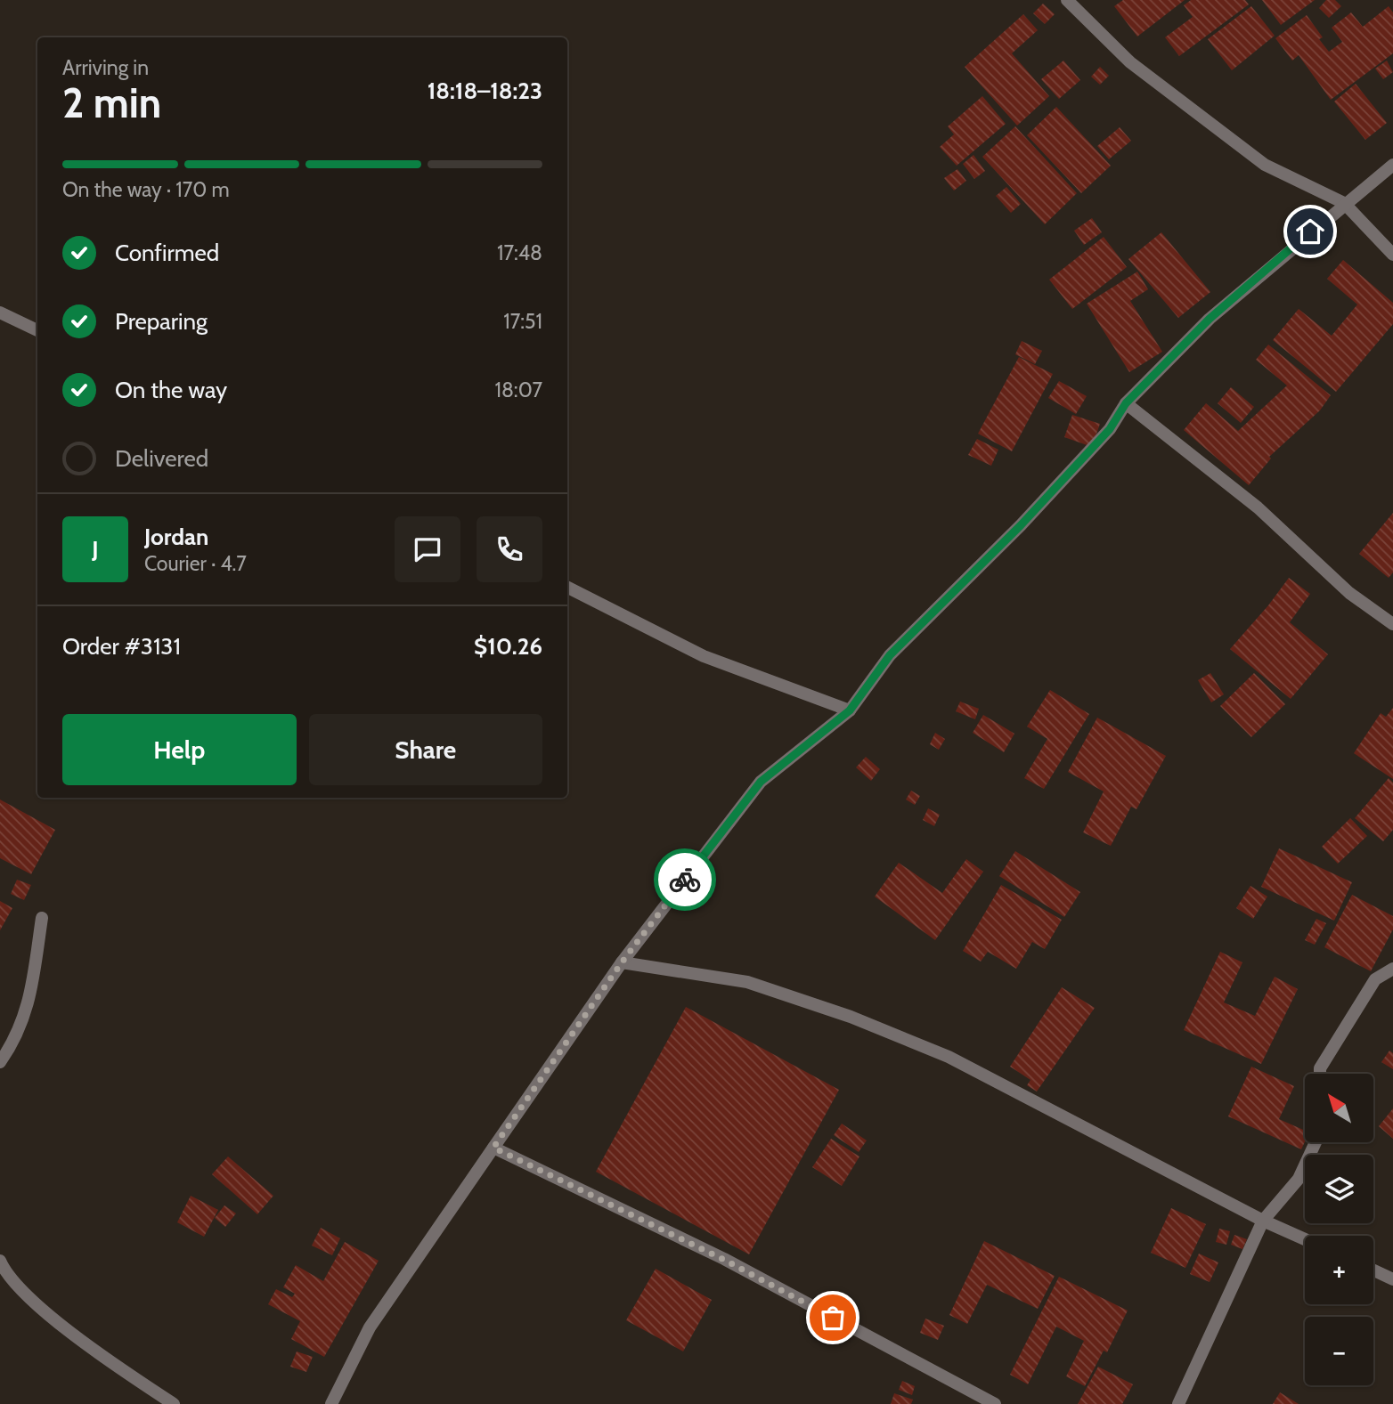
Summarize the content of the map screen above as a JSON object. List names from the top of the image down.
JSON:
{
  "north": "top left",
  "page": {
    "heading": ["2 min", "Arriving in", "18:18–18:23"],
    "panel": [
      "Jordan",
      "Courier · 4.7",
      "Order #3131",
      "$10.26"
    ],
    "bar": "On the way · 170 m",
    "list": [
      ["Confirmed", "17:48"],
      ["Preparing", "17:51"],
      ["On the way", "18:07"],
      "Delivered"
    ],
    "round": "J",
    "buttons": ["Help", "Share"],
    "map_buttons": ["+", "−"]
  }
}
